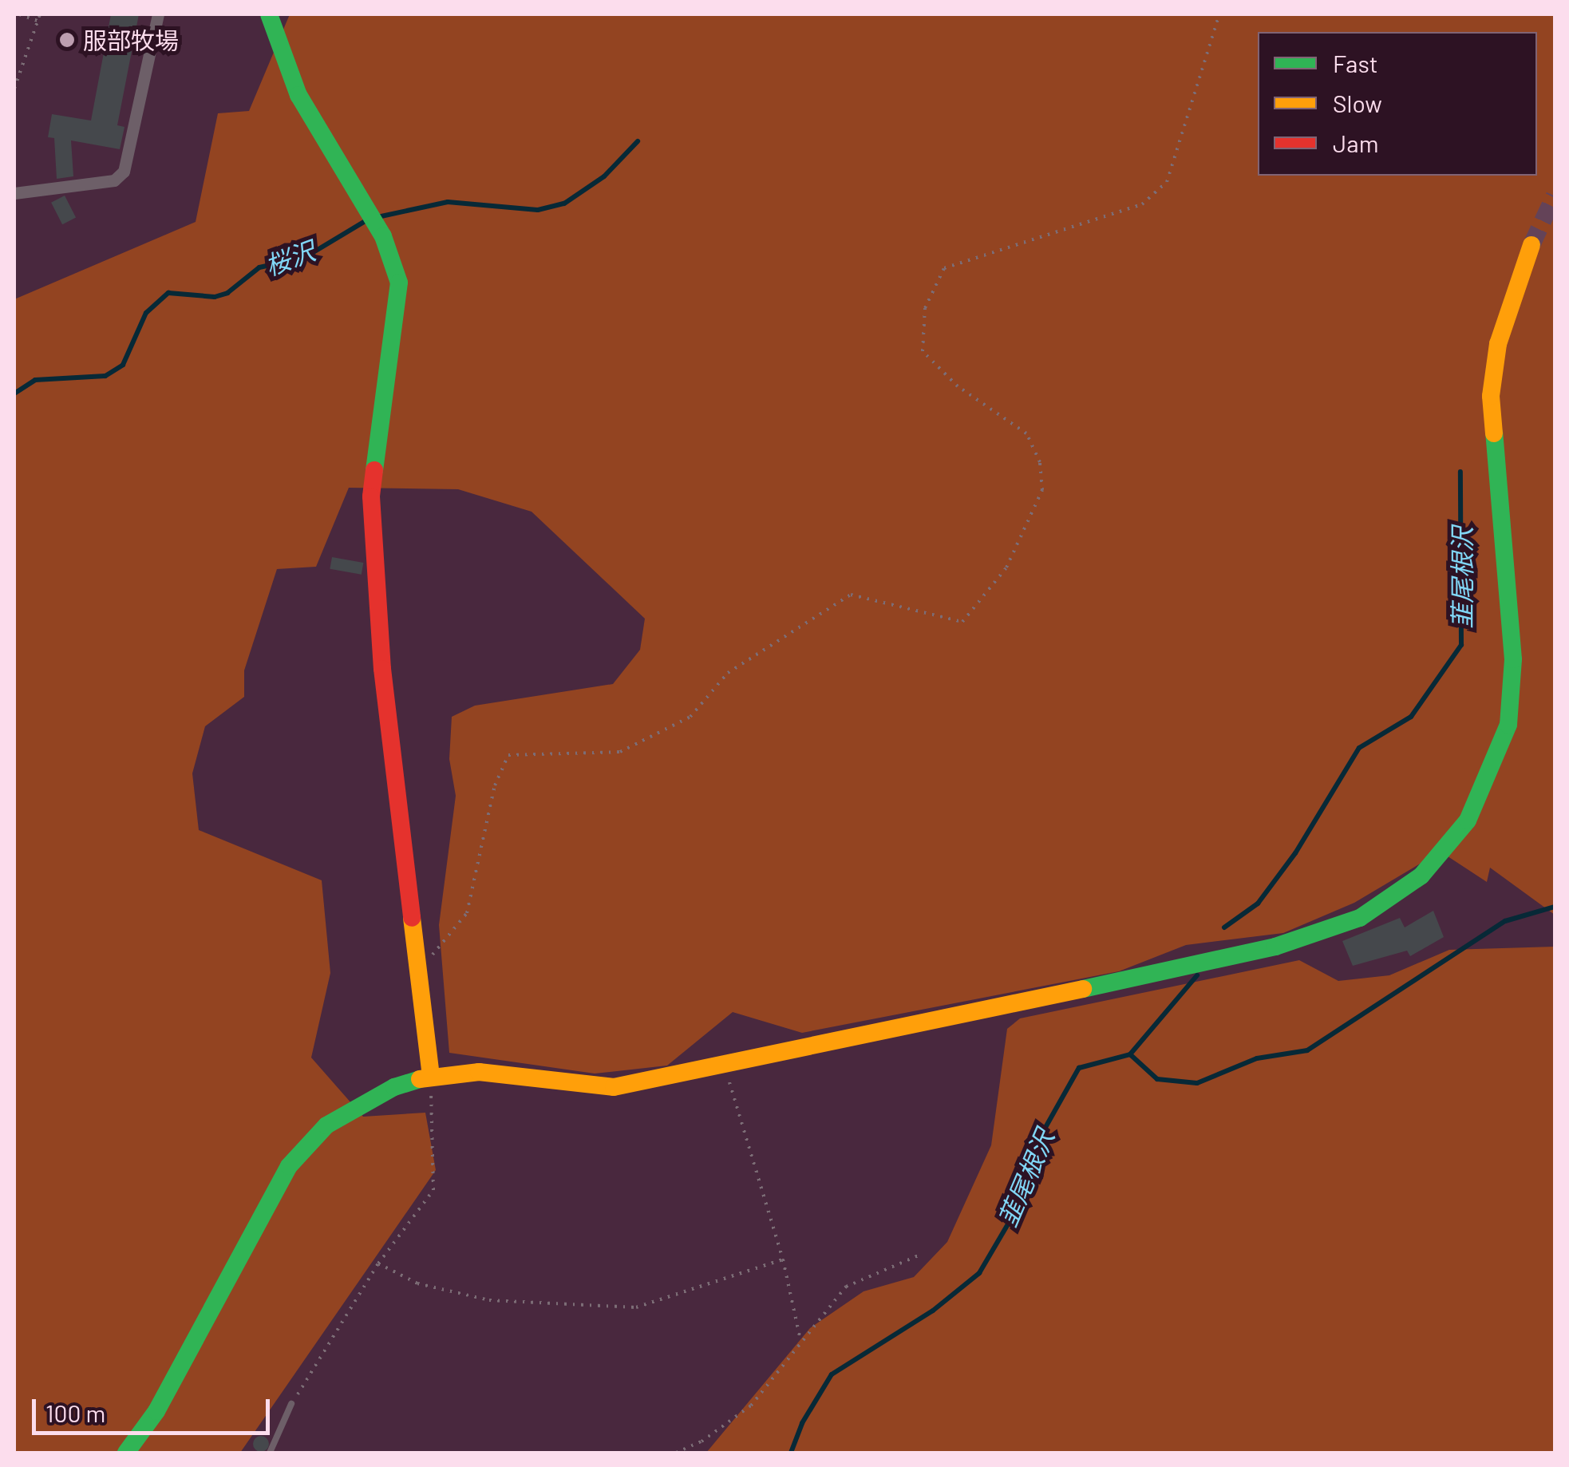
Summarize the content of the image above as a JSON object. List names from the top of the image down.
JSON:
{
  "water": ["桜沢", "韮尾根沢"],
  "places": ["服部牧場"],
  "legend": ["Fast", "Slow", "Jam"],
  "scale_bar": "100 m"
}
